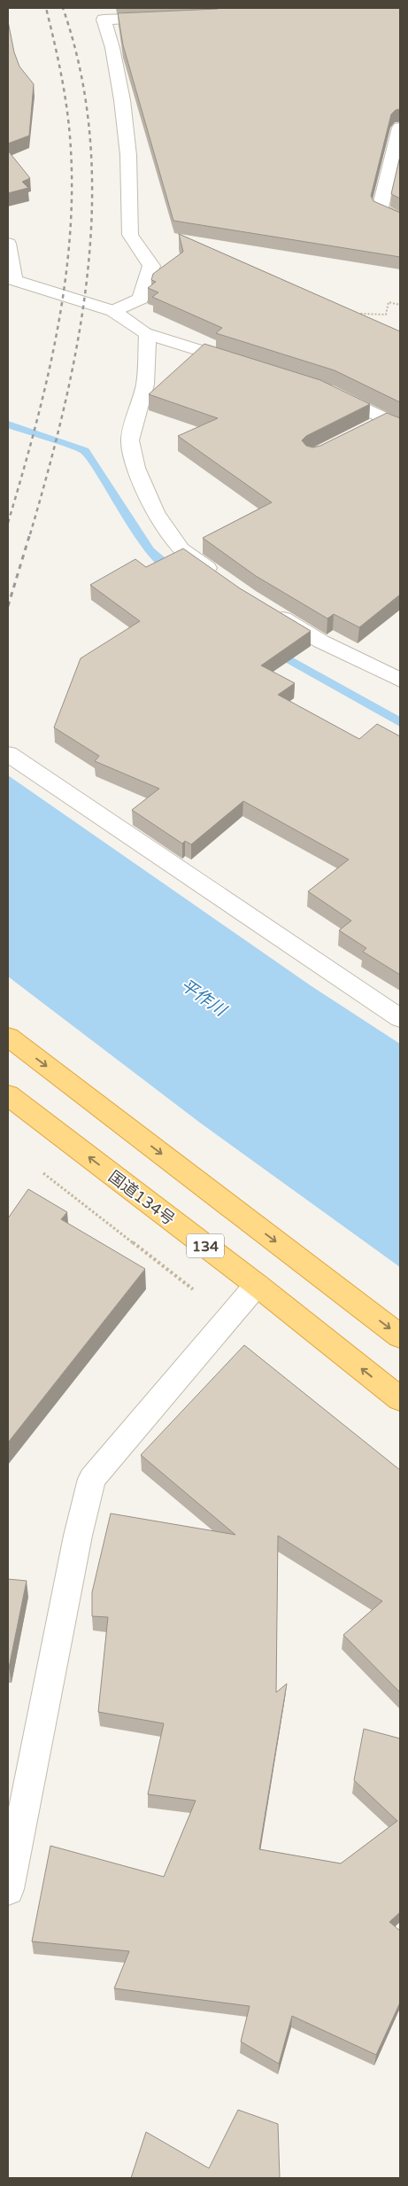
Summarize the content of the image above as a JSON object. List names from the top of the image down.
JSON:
{
  "streets": {
    "highway": ["国道134号", "134"]
  },
  "water": ["平作川"]
}
